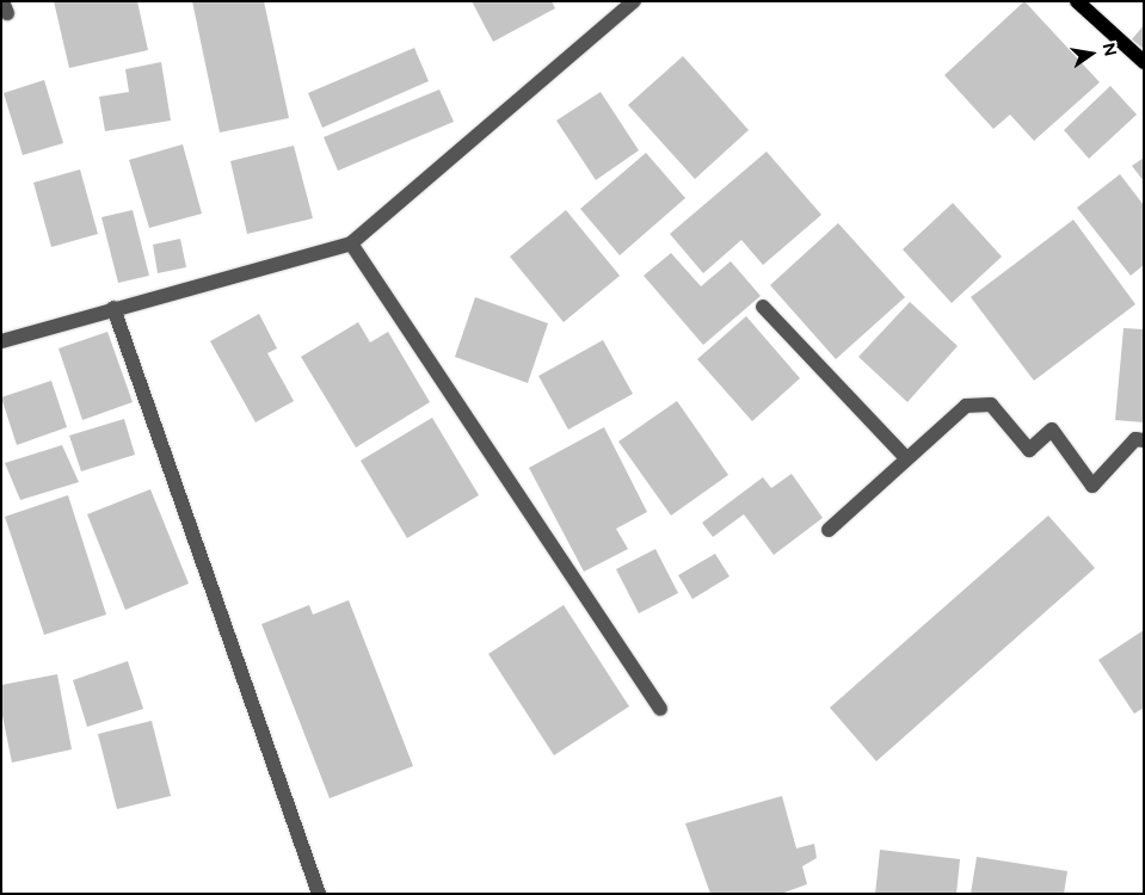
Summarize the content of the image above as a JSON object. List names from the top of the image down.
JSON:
{
  "north": "right"
}
